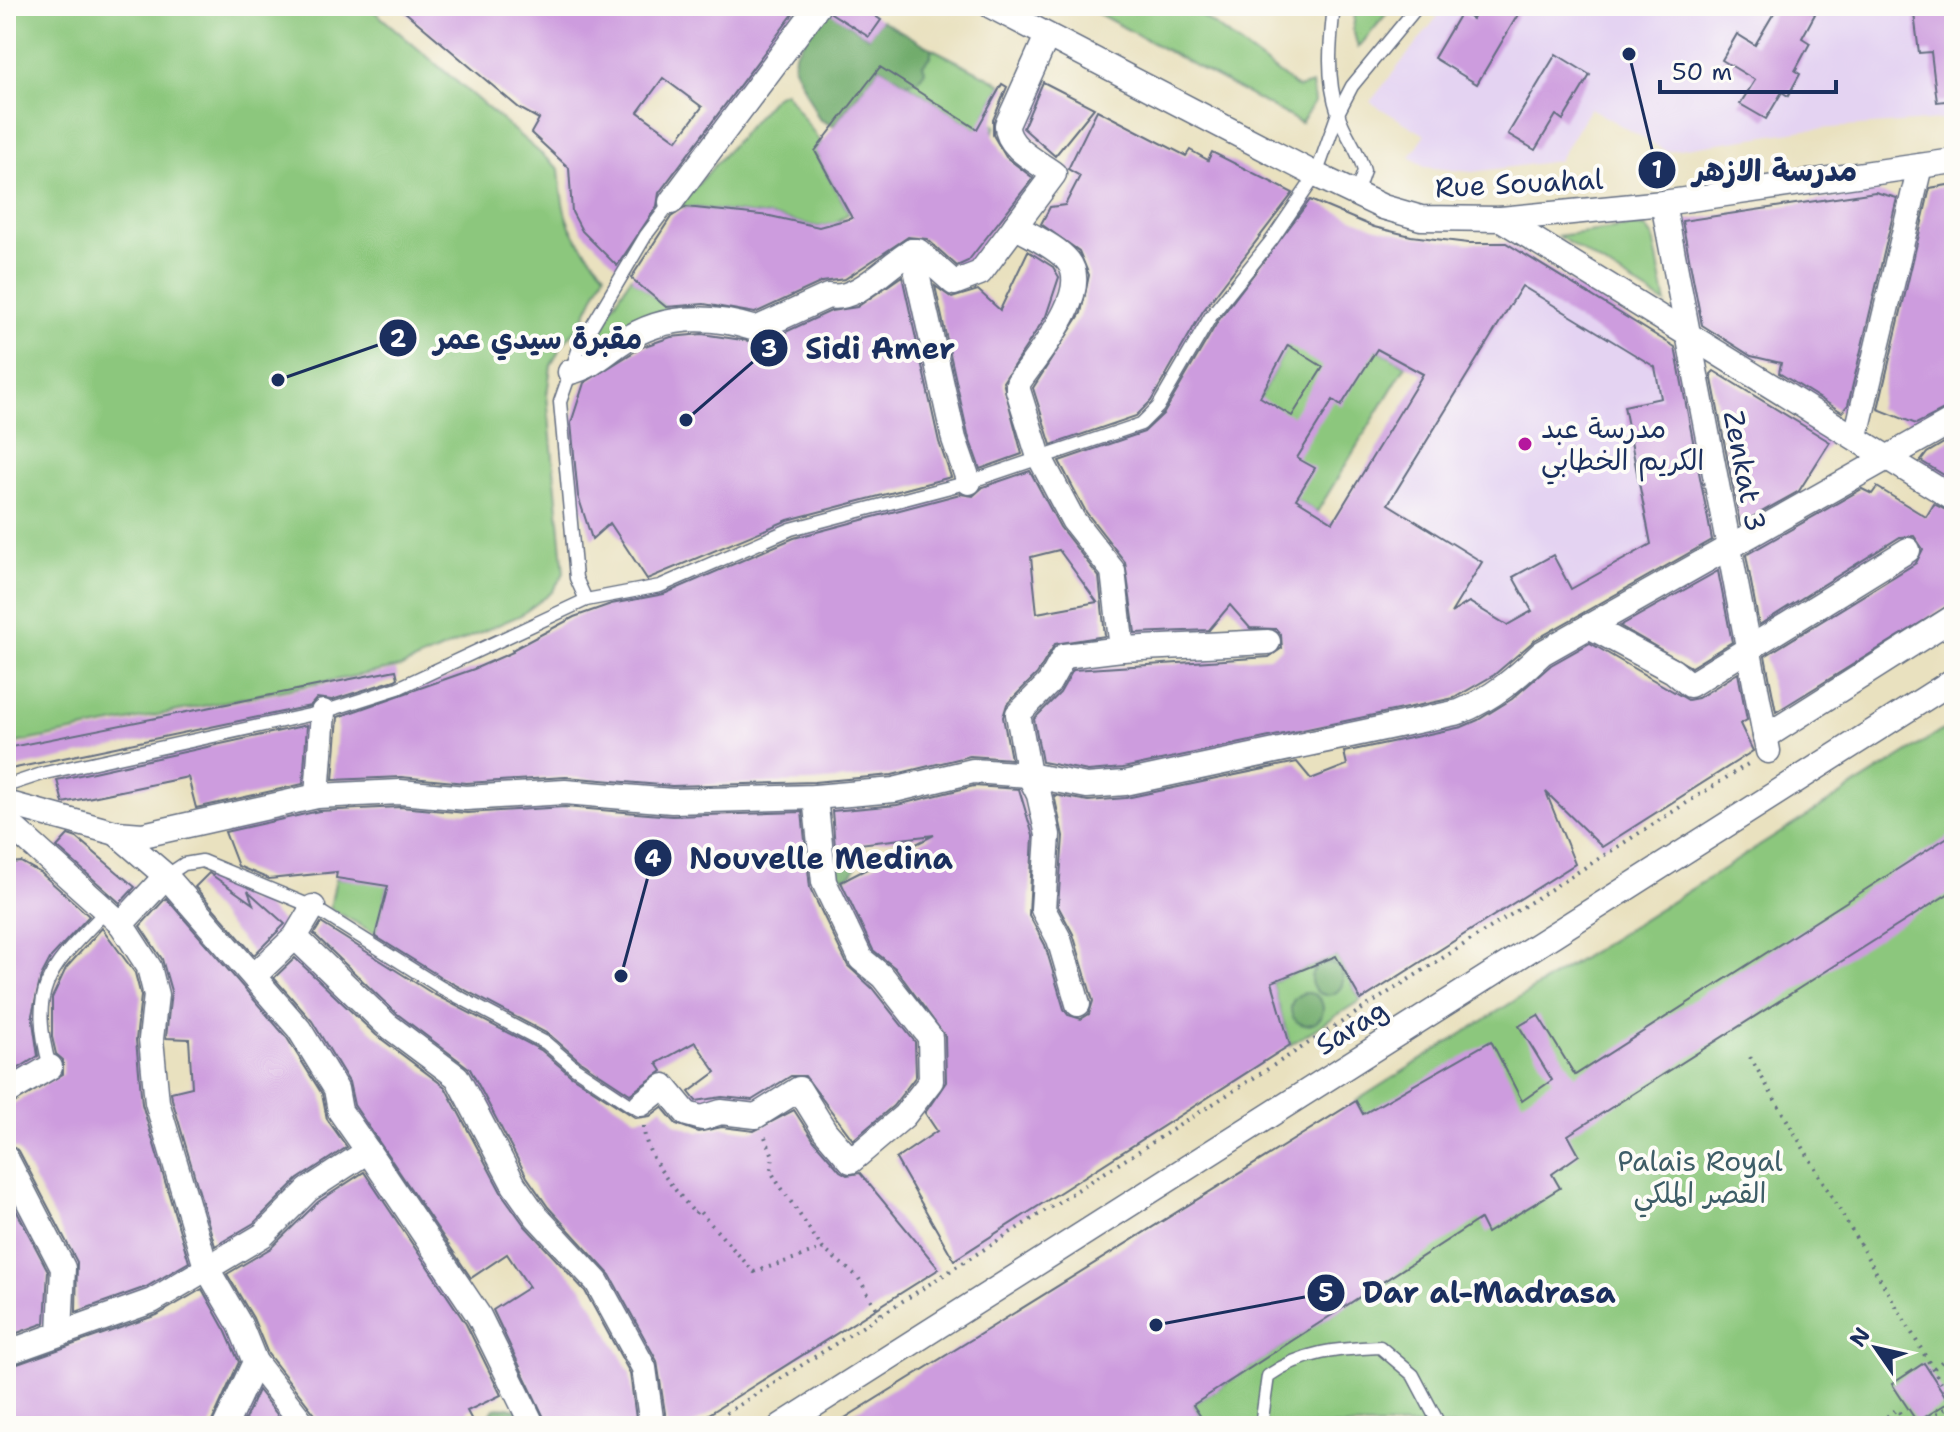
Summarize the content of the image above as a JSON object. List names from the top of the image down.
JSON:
{
  "streets": {
    "street": ["Rue Souahal", "Zenkat 3", "Sarag"]
  },
  "crossings": [
    ["Rue Souahal", "Zenkat 3"]
  ],
  "parks": ["Palais Royal القصر الملكي"],
  "places": [
    "مدرسة الازهر",
    "مقبرة سيدي عمر",
    "Sidi Amer",
    "مدرسة عبد الكريم الخطابي",
    "Nouvelle Medina",
    "Dar al-Madrasa"
  ],
  "scale_bar": "50 m",
  "north": "top left"
}
